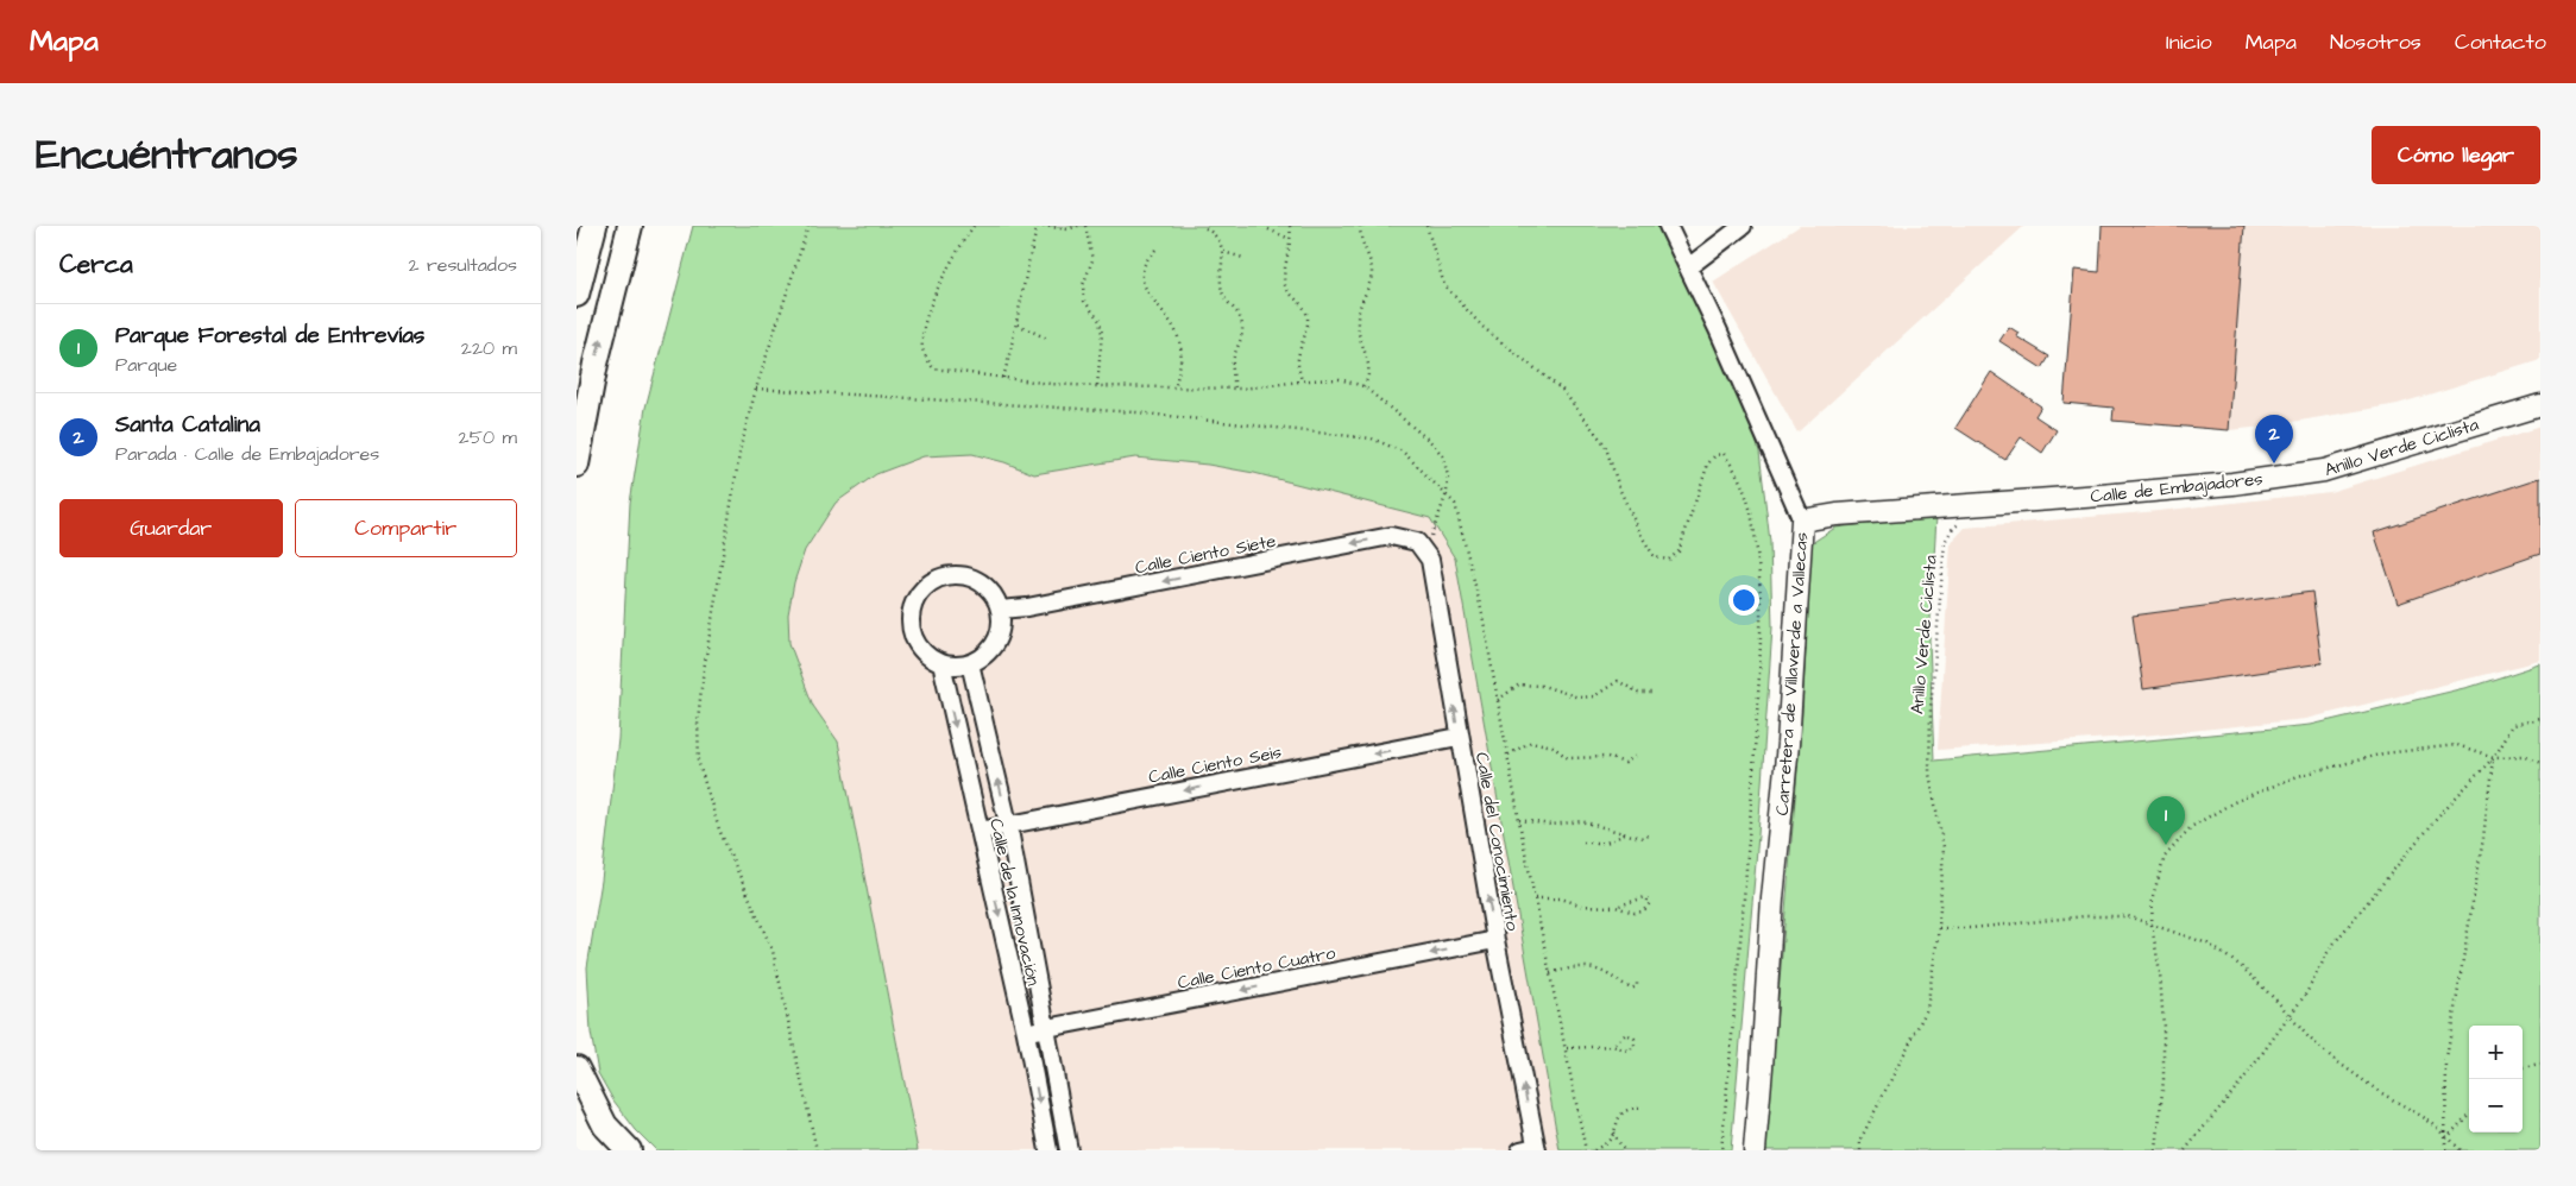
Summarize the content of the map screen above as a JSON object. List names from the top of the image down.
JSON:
{
  "streets": {
    "main road": ["Calle de Embajadores", "Carretera de Villaverde a Vallecas"],
    "street": [
      "Calle Ciento Siete",
      "Calle Ciento Seis",
      "Calle del Conocimiento",
      "Calle de la Innovación",
      "Calle Ciento Cuatro"
    ],
    "path": ["Anillo Verde Ciclista"]
  },
  "crossings": [
    ["Calle de Embajadores", "Carretera de Villaverde a Vallecas"],
    ["Calle Ciento Siete", "Calle del Conocimiento"],
    ["Calle Ciento Siete", "Calle de la Innovación"],
    ["Calle Ciento Seis", "Calle del Conocimiento"],
    ["Calle Ciento Seis", "Calle de la Innovación"],
    ["Calle del Conocimiento", "Calle Ciento Cuatro"],
    ["Calle de la Innovación", "Calle Ciento Cuatro"]
  ],
  "one_way": [
    "Calle Ciento Siete",
    "Calle Ciento Seis",
    "Calle del Conocimiento",
    "Calle Ciento Cuatro"
  ],
  "page": {
    "header": "Mapa",
    "nav": [
      "Inicio",
      "Mapa",
      "Nosotros",
      "Contacto"
    ],
    "title": "Encuéntranos",
    "buttons": [
      "Cómo llegar",
      ["Guardar", "Compartir"]
    ],
    "heading": ["Cerca", "2 resultados"],
    "list": [
      {
        "mark": "1",
        "name": "Parque Forestal de Entrevías",
        "note": "Parque",
        "value": "220 m"
      },
      {
        "mark": "2",
        "name": "Santa Catalina",
        "note": "Parada · Calle de Embajadores",
        "value": "250 m"
      }
    ],
    "pins": ["2", "1"],
    "map_buttons": ["+", "−"]
  }
}
